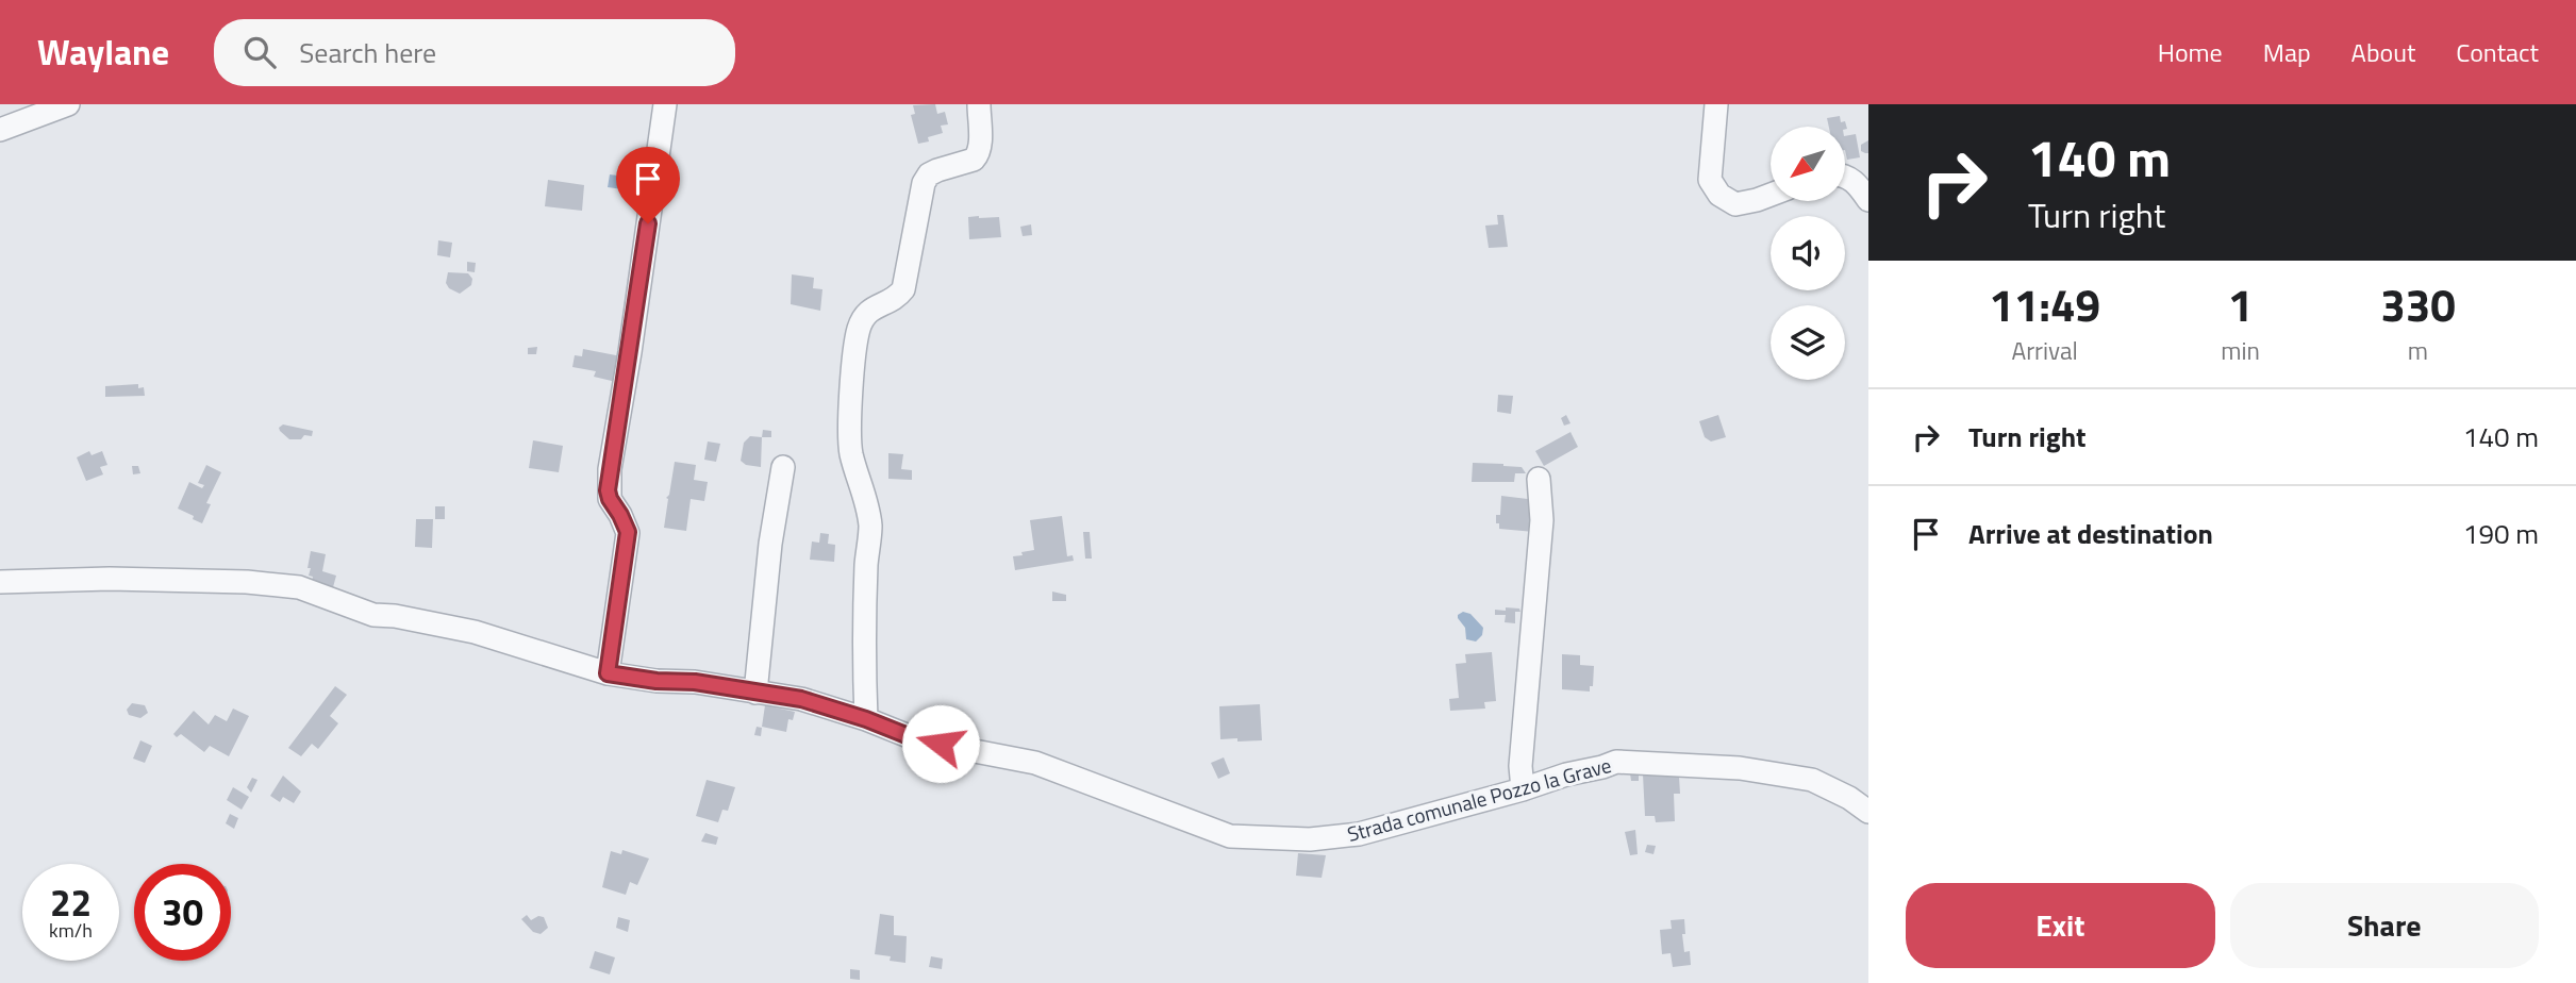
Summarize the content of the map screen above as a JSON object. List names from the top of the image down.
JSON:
{
  "streets": {
    "street": ["Strada comunale Pozzo la Grave"]
  },
  "north": "bottom left",
  "page": {
    "header": "Waylane",
    "search": "Search here",
    "nav": [
      "Home",
      "Map",
      "About",
      "Contact"
    ],
    "turn": ["140 m", "Turn right"],
    "eta": [
      "11:49",
      "Arrival",
      "1",
      "min",
      "330",
      "m"
    ],
    "list": [
      {
        "name": "Turn right",
        "value": "140 m"
      },
      {
        "name": "Arrive at destination",
        "value": "190 m"
      }
    ],
    "speed": "22 km/h",
    "limit": "30",
    "buttons": ["Exit", "Share"]
  }
}
